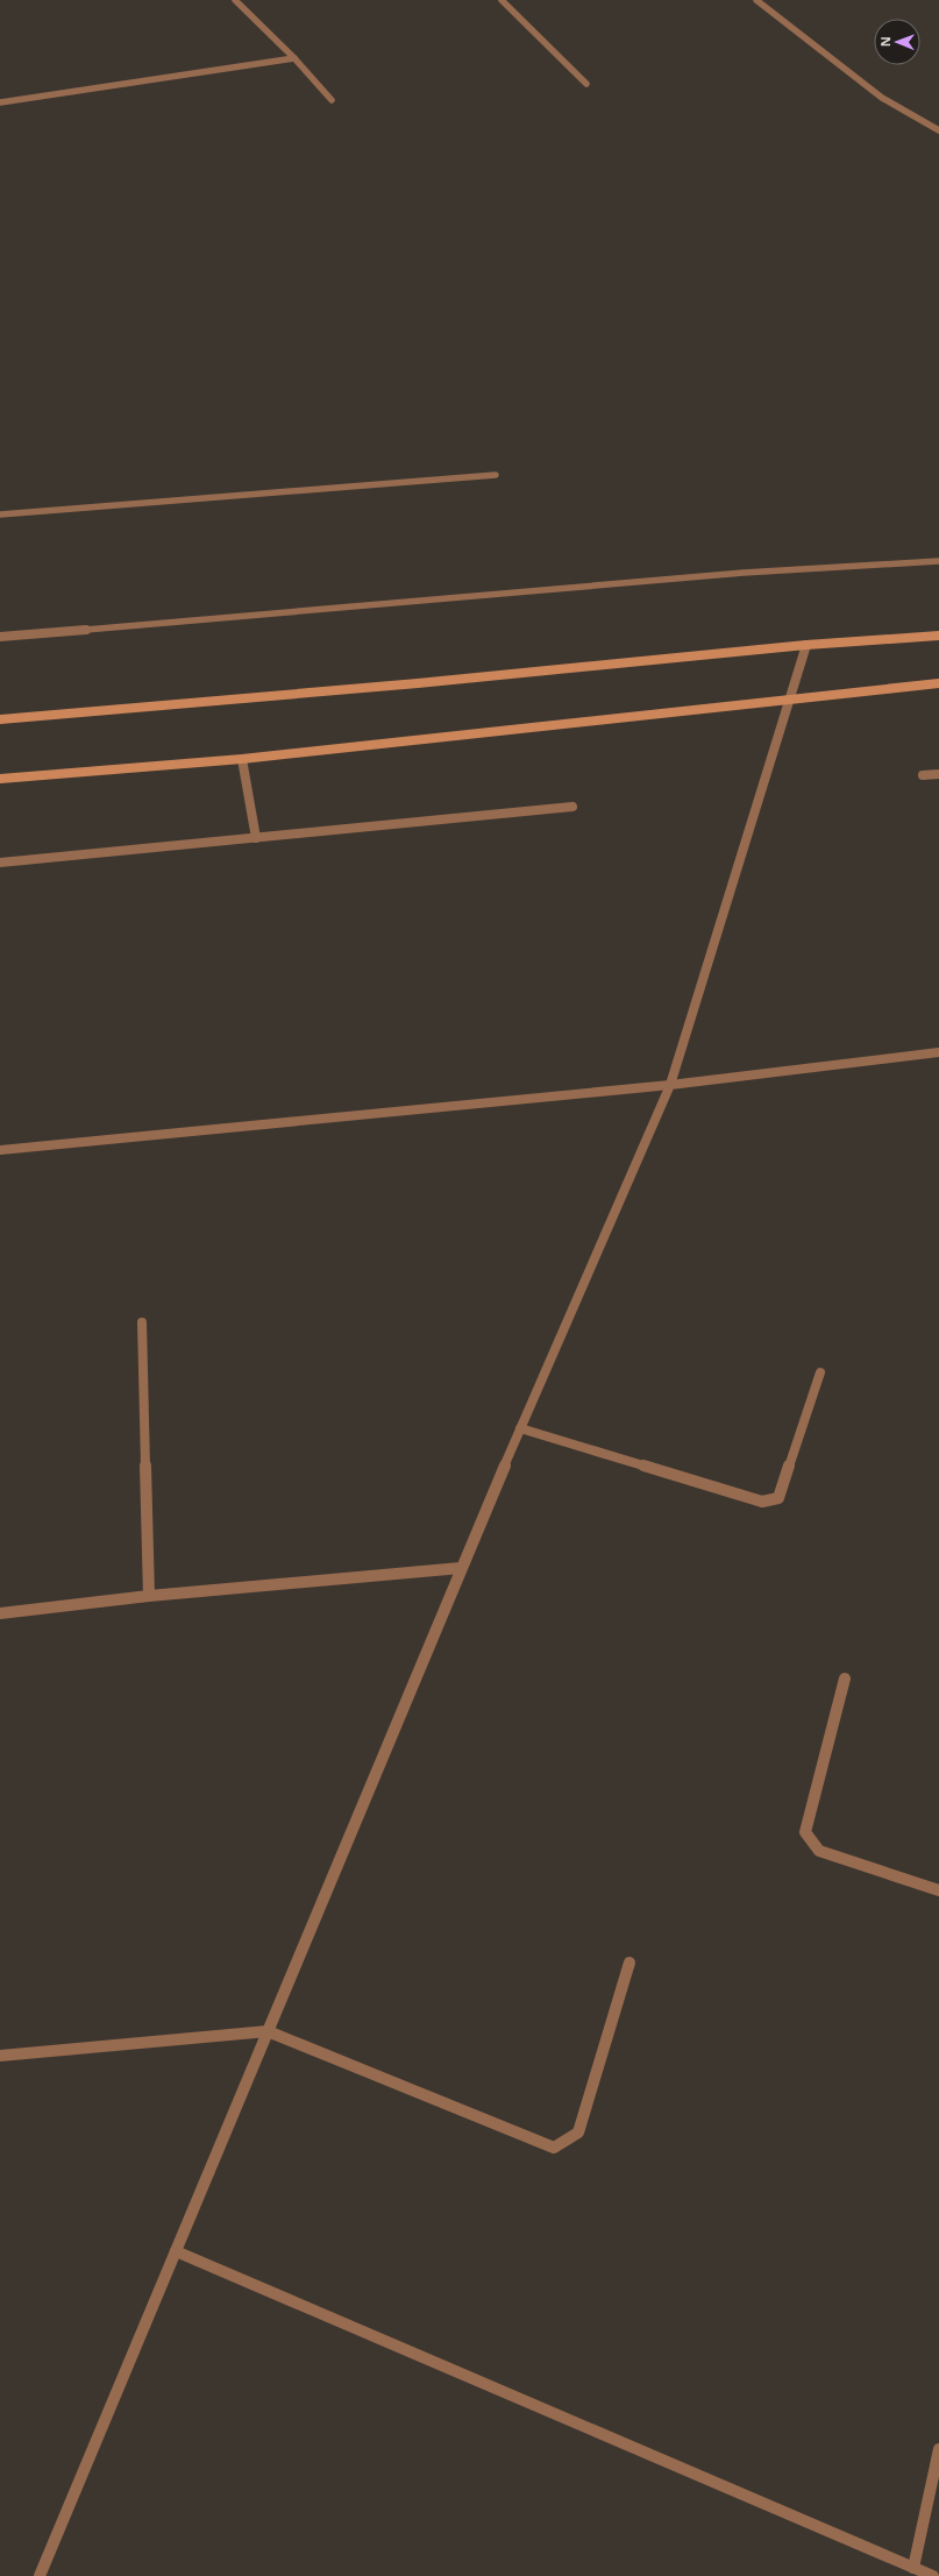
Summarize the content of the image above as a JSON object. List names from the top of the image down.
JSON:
{
  "north": "left"
}
